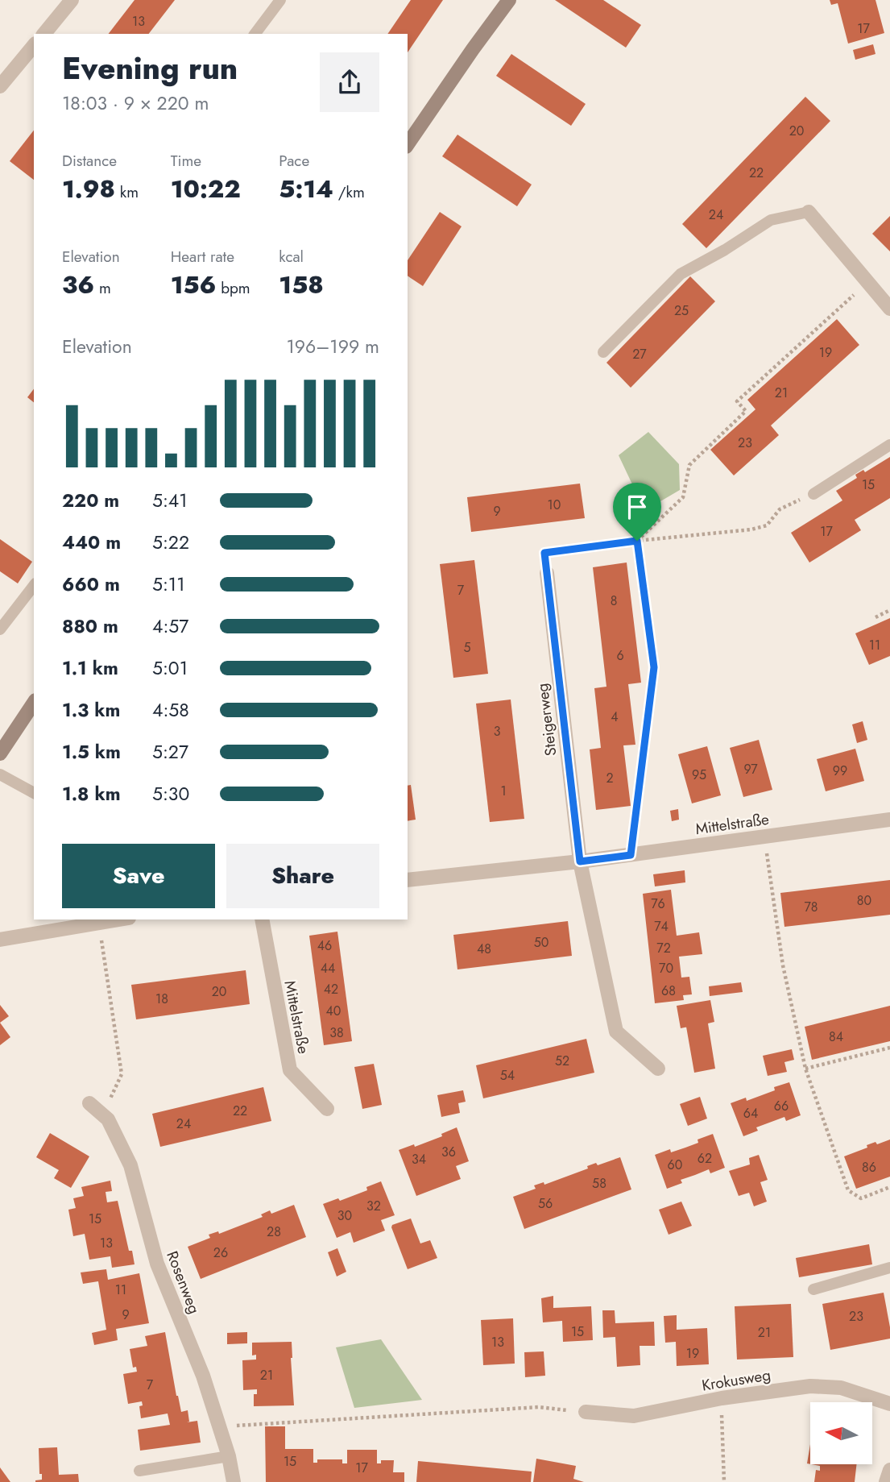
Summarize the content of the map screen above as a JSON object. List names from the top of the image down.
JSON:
{
  "streets": {
    "street": [
      "Steigerweg",
      "Mittelstraße",
      "Rosenweg",
      "Krokusweg"
    ]
  },
  "crossings": [
    ["Steigerweg", "Mittelstraße"]
  ],
  "house_numbers": [
    "13",
    "17",
    "20",
    "22",
    "24",
    "25",
    "19",
    "27",
    "21",
    "23",
    "15",
    "10",
    "9",
    "17",
    "7",
    "8",
    "11",
    "5",
    "6",
    "4",
    "3",
    "97",
    "99",
    "95",
    "2",
    "1",
    "80",
    "76",
    "78",
    "74",
    "50",
    "46",
    "72",
    "48",
    "44",
    "70",
    "42",
    "68",
    "20",
    "18",
    "40",
    "38",
    "84",
    "52",
    "54",
    "66",
    "22",
    "64",
    "24",
    "36",
    "62",
    "34",
    "60",
    "86",
    "58",
    "56",
    "32",
    "30",
    "15",
    "28",
    "13",
    "26",
    "11",
    "9",
    "23",
    "15",
    "21",
    "13",
    "19",
    "21",
    "7",
    "15",
    "17"
  ],
  "north": "left",
  "page": {
    "heading": ["Evening run", "18:03 · 9 × 220 m"],
    "stats": [
      ["Distance", "1.98 km"],
      ["Time", "10:22"],
      ["Pace", "5:14 /km"],
      ["Elevation", "36 m"],
      ["Heart rate", "156 bpm"],
      ["kcal", "158"]
    ],
    "chart": ["Elevation", "196–199 m"],
    "list": [
      {
        "name": "220 m",
        "note": "5:41"
      },
      {
        "name": "440 m",
        "note": "5:22"
      },
      {
        "name": "660 m",
        "note": "5:11"
      },
      {
        "name": "880 m",
        "note": "4:57"
      },
      {
        "name": "1.1 km",
        "note": "5:01"
      },
      {
        "name": "1.3 km",
        "note": "4:58"
      },
      {
        "name": "1.5 km",
        "note": "5:27"
      },
      {
        "name": "1.8 km",
        "note": "5:30"
      }
    ],
    "buttons": ["Save", "Share"]
  }
}
